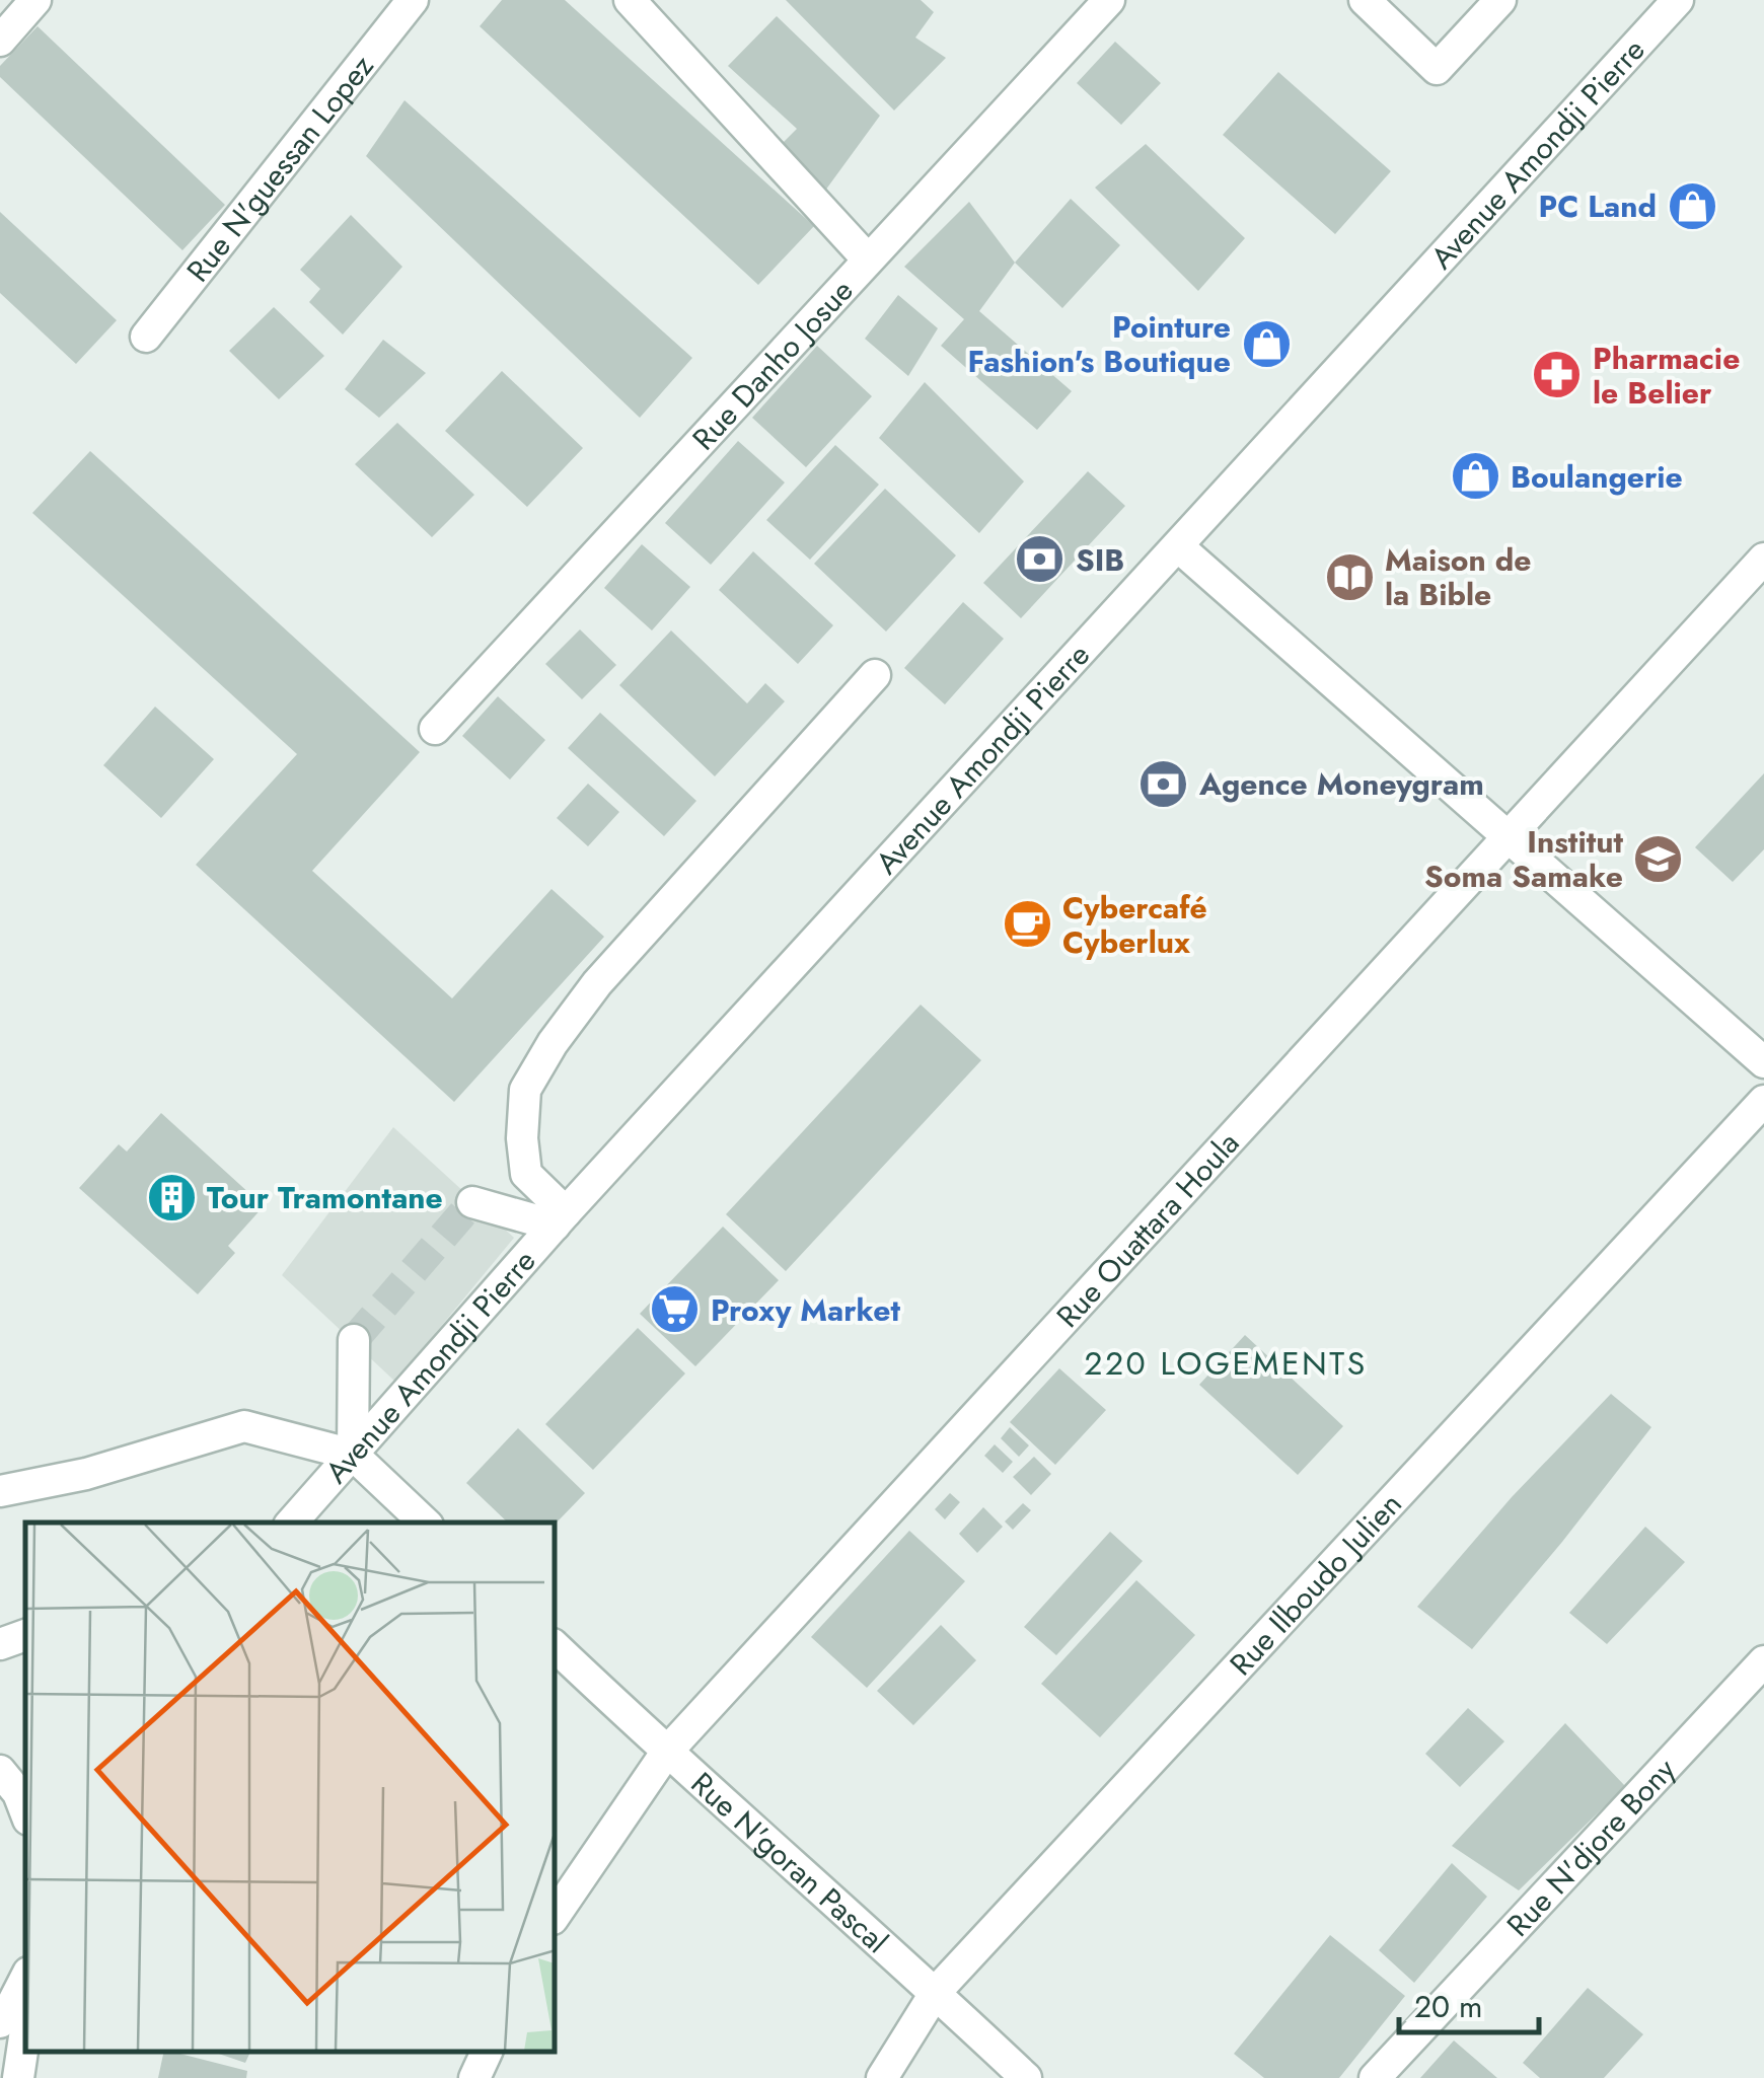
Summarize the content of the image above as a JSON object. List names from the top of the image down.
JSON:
{
  "streets": {
    "street": [
      "Avenue Amondji Pierre",
      "Rue N'guessan Lopez",
      "Rue Danho Josue",
      "Rue Ouattara Houla",
      "Rue Ilboudo Julien",
      "Rue N'djore Bony",
      "Rue N'goran Pascal"
    ]
  },
  "crossings": [
    ["Rue Ouattara Houla", "Rue N'goran Pascal"],
    ["Rue Ilboudo Julien", "Rue N'goran Pascal"]
  ],
  "districts": ["220 LOGEMENTS"],
  "places": {
    "shop": ["PC Land", "Pointure Fashion's Boutique", "Boulangerie"],
    "pharmacy": ["Pharmacie le Belier"],
    "bank": ["SIB", "Agence Moneygram"],
    "library": ["Maison de la Bible"],
    "school or university": ["Institut Soma Samake"],
    "cafe": ["Cybercafé Cyberlux"],
    "building": ["Tour Tramontane"],
    "supermarket": ["Proxy Market"]
  },
  "scale_bar": "20 m"
}
